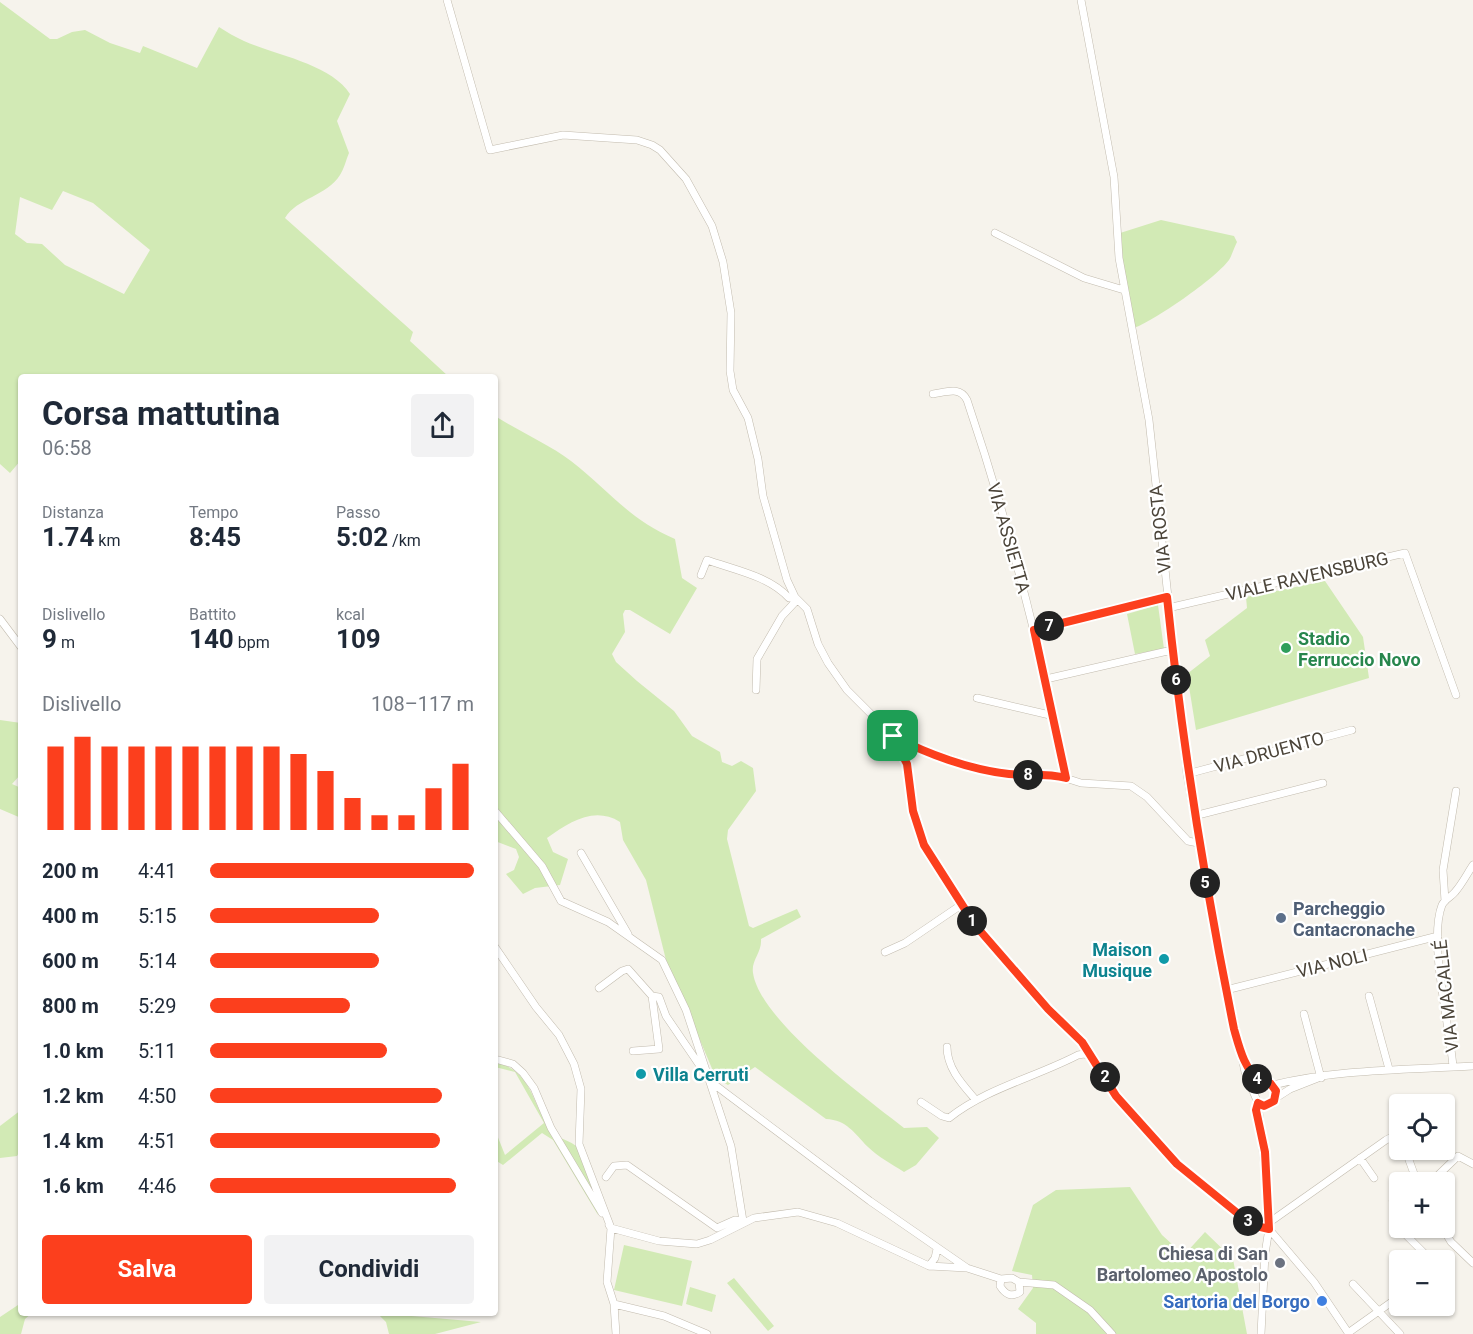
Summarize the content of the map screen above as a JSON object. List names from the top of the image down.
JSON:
{
  "streets": {
    "street": [
      "VIA ROSTA",
      "VIA ASSIETTA",
      "VIALE RAVENSBURG",
      "VIA DRUENTO",
      "VIA NOLI",
      "VIA MACALLÉ"
    ]
  },
  "crossings": [
    ["VIA ROSTA", "VIALE RAVENSBURG"],
    ["VIA ROSTA", "VIA DRUENTO"],
    ["VIA ROSTA", "VIA NOLI"],
    ["VIA NOLI", "VIA MACALLÉ"]
  ],
  "places": [
    "Stadio Ferruccio Novo",
    "Parcheggio Cantacronache",
    "Maison Musique",
    "Villa Cerruti",
    "Chiesa di San Bartolomeo Apostolo",
    "Sartoria del Borgo"
  ],
  "page": {
    "heading": ["Corsa mattutina", "06:58"],
    "stats": [
      ["Distanza", "1.74 km"],
      ["Tempo", "8:45"],
      ["Passo", "5:02 /km"],
      ["Dislivello", "9 m"],
      ["Battito", "140 bpm"],
      ["kcal", "109"]
    ],
    "pins": [
      "7",
      "6",
      "8",
      "5",
      "1",
      "2",
      "4",
      "3"
    ],
    "chart": ["Dislivello", "108–117 m"],
    "list": [
      {
        "name": "200 m",
        "note": "4:41"
      },
      {
        "name": "400 m",
        "note": "5:15"
      },
      {
        "name": "600 m",
        "note": "5:14"
      },
      {
        "name": "800 m",
        "note": "5:29"
      },
      {
        "name": "1.0 km",
        "note": "5:11"
      },
      {
        "name": "1.2 km",
        "note": "4:50"
      },
      {
        "name": "1.4 km",
        "note": "4:51"
      },
      {
        "name": "1.6 km",
        "note": "4:46"
      }
    ],
    "map_buttons": ["+", "−"],
    "buttons": ["Salva", "Condividi"]
  }
}
